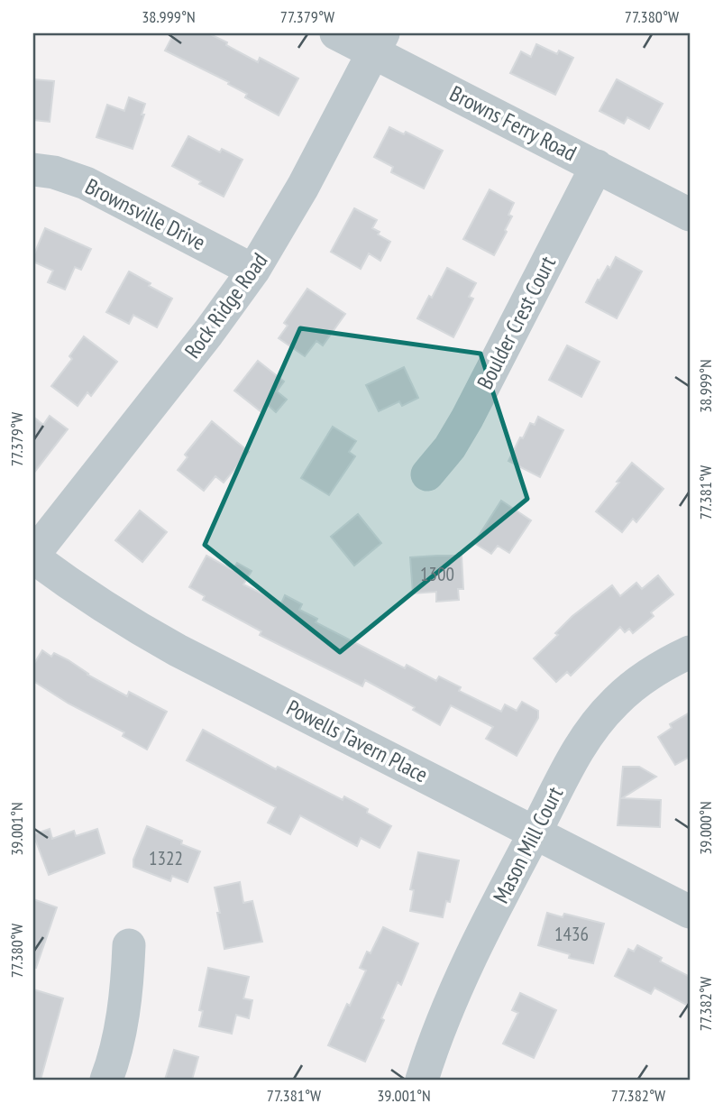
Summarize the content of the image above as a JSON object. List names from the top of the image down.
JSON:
{
  "streets": {
    "street": [
      "Browns Ferry Road",
      "Brownsville Drive",
      "Rock Ridge Road",
      "Boulder Crest Court",
      "Powells Tavern Place",
      "Mason Mill Court"
    ]
  },
  "crossings": [
    ["Browns Ferry Road", "Rock Ridge Road"],
    ["Browns Ferry Road", "Boulder Crest Court"],
    ["Brownsville Drive", "Rock Ridge Road"],
    ["Rock Ridge Road", "Powells Tavern Place"],
    ["Powells Tavern Place", "Mason Mill Court"]
  ],
  "house_numbers": ["1300", "1322", "1436"],
  "coordinates": [
    "38.999°N",
    "77.379°W",
    "77.380°W",
    "77.381°W",
    "39.000°N",
    "39.001°N",
    "77.382°W"
  ]
}
